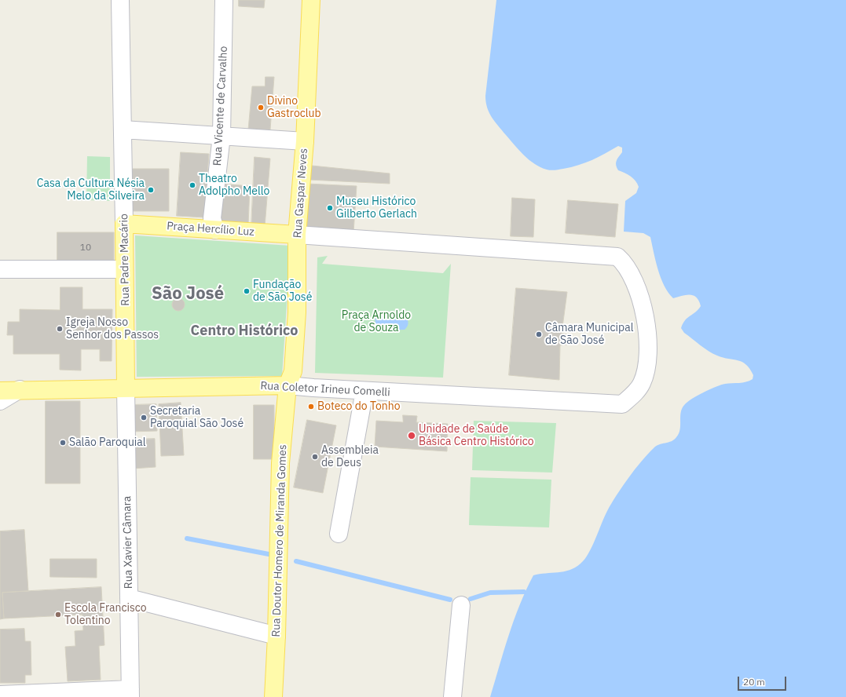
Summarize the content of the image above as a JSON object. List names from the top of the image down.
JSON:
{
  "streets": {
    "main road": [
      "Rua Gaspar Neves",
      "Praça Hercílio Luz",
      "Rua Padre Macário",
      "Rua Coletor Irineu Comelli",
      "Rua Doutor Homero de Miranda Gomes"
    ],
    "street": ["Rua Vicente de Carvalho", "Rua Xavier Câmara"]
  },
  "crossings": [
    ["Rua Vicente de Carvalho", "Praça Hercílio Luz"],
    ["Rua Gaspar Neves", "Praça Hercílio Luz"],
    ["Rua Gaspar Neves", "Rua Coletor Irineu Comelli"],
    ["Rua Gaspar Neves", "Rua Doutor Homero de Miranda Gomes"],
    ["Praça Hercílio Luz", "Rua Padre Macário"],
    ["Praça Hercílio Luz", "Rua Coletor Irineu Comelli"],
    ["Rua Padre Macário", "Rua Coletor Irineu Comelli"],
    ["Rua Padre Macário", "Rua Xavier Câmara"],
    ["Rua Coletor Irineu Comelli", "Rua Doutor Homero de Miranda Gomes"],
    ["Rua Coletor Irineu Comelli", "Rua Xavier Câmara"]
  ],
  "districts": ["São José", "Centro Histórico"],
  "parks": ["Praça Arnoldo de Souza"],
  "places": [
    "Divino Gastroclub",
    "Theatro Adolpho Mello",
    "Casa da Cultura Nésia Melo da Silveira",
    "Museu Histórico Gilberto Gerlach",
    "Fundação de São José",
    "Igreja Nosso Senhor dos Passos",
    "Câmara Municipal de São José",
    "Boteco do Tonho",
    "Secretaria Paroquial São José",
    "Unidade de Saúde Básica Centro Histórico",
    "Salão Paroquial",
    "Assembleia de Deus",
    "Escola Francisco Tolentino"
  ],
  "house_numbers": ["10"],
  "scale_bar": "20 m"
}
